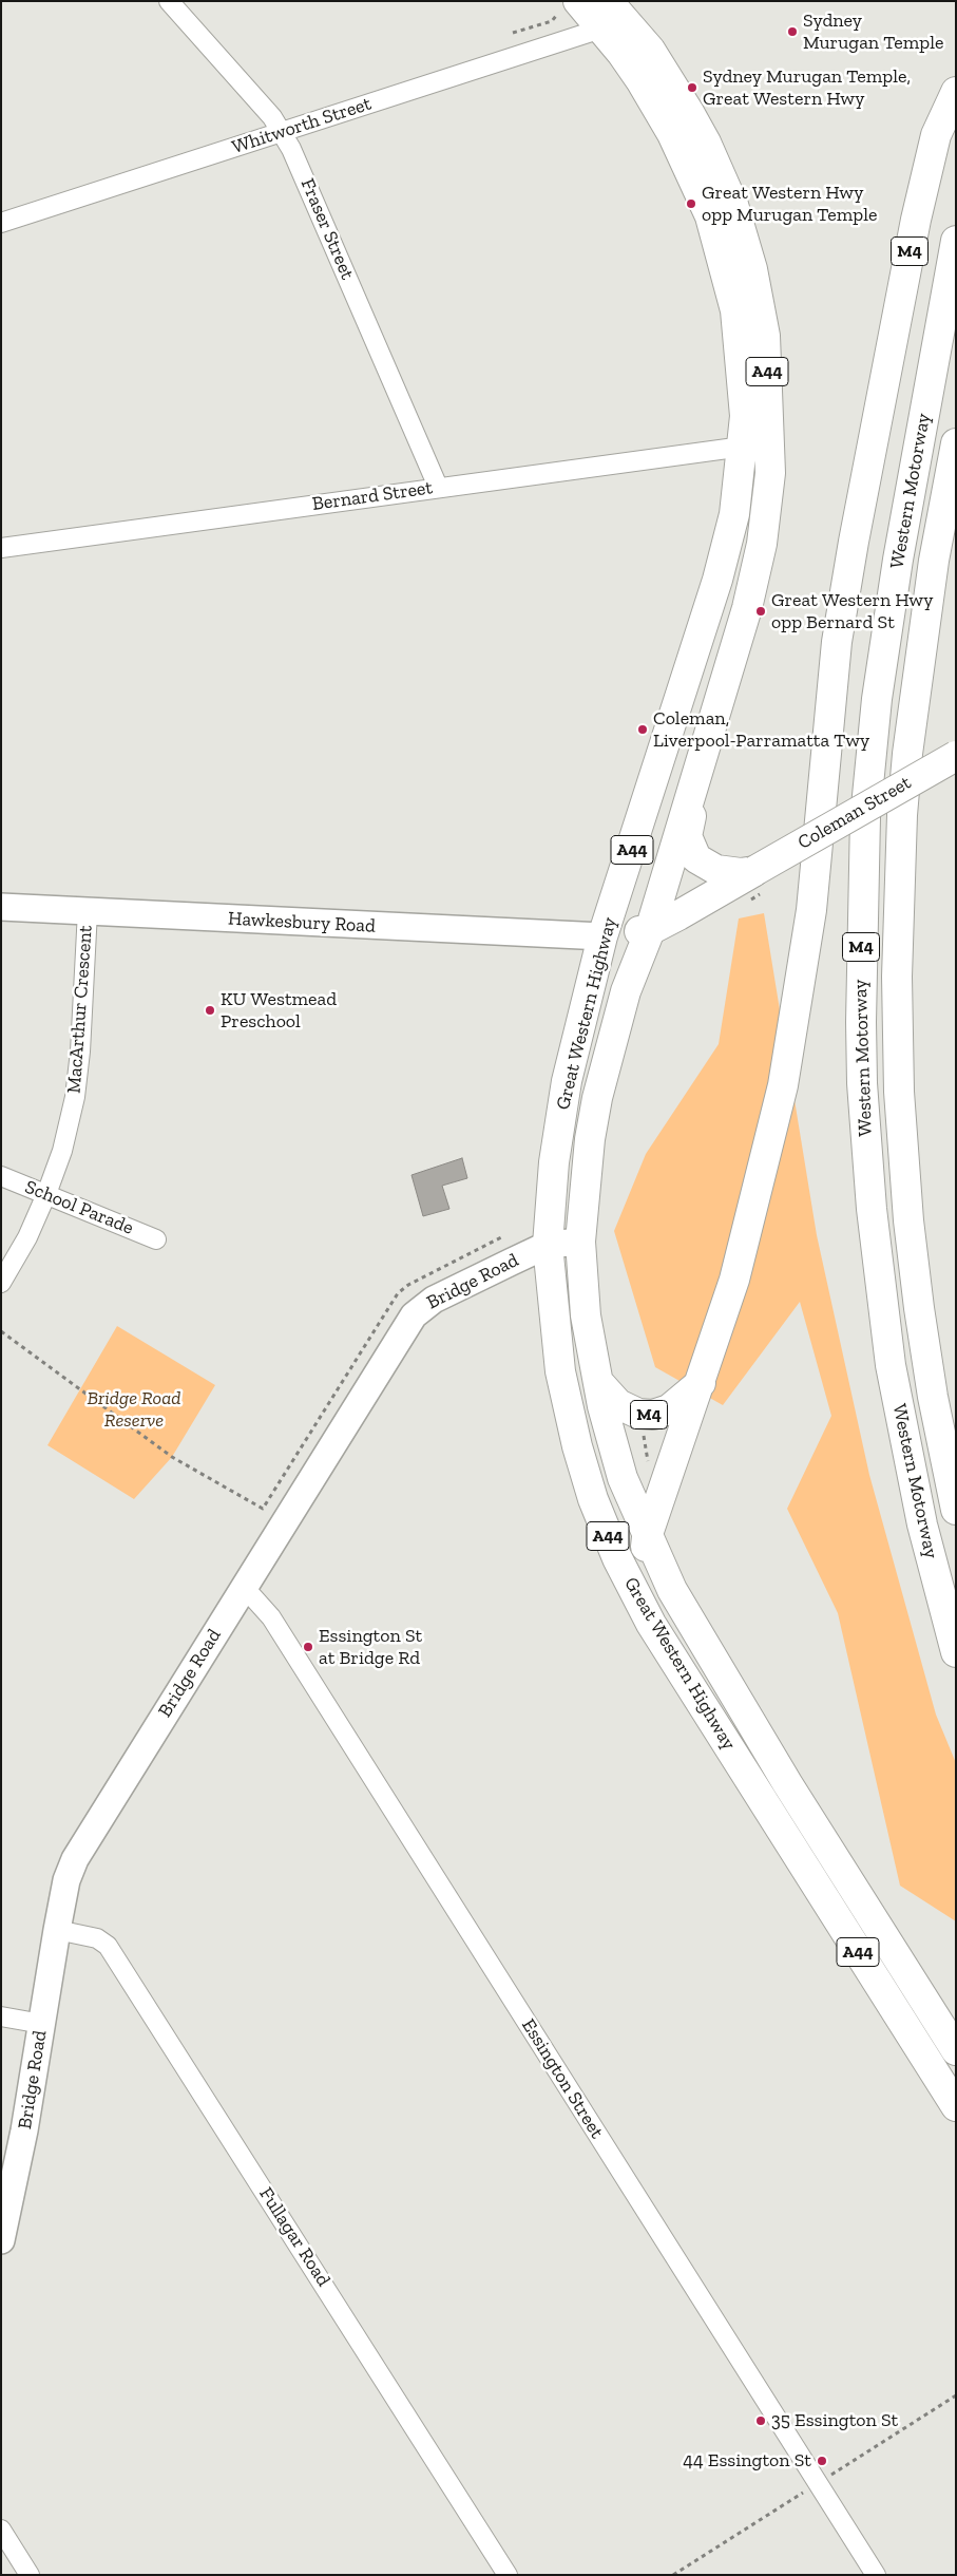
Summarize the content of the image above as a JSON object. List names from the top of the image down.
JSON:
{
  "streets": {
    "highway": [
      "M4",
      "A44",
      "Western Motorway",
      "Coleman Street",
      "Great Western Highway"
    ],
    "street": [
      "Whitworth Street",
      "Fraser Street",
      "Bernard Street",
      "Hawkesbury Road",
      "MacArthur Crescent",
      "School Parade",
      "Bridge Road",
      "Essington Street",
      "Fullagar Road"
    ]
  },
  "crossings": [
    ["Whitworth Street", "Fraser Street"],
    ["Whitworth Street", "Great Western Highway"],
    ["Fraser Street", "Bernard Street"],
    ["M4", "Great Western Highway"],
    ["Bernard Street", "Great Western Highway"],
    ["Coleman Street", "Hawkesbury Road"],
    ["Coleman Street", "Great Western Highway"],
    ["Hawkesbury Road", "MacArthur Crescent"],
    ["Hawkesbury Road", "Great Western Highway"],
    ["MacArthur Crescent", "School Parade"],
    ["Great Western Highway", "Bridge Road"],
    ["Bridge Road", "Essington Street"],
    ["Bridge Road", "Fullagar Road"]
  ],
  "parks": ["Bridge Road Reserve"],
  "places": [
    "Sydney Murugan Temple",
    "Sydney Murugan Temple, Great Western Hwy",
    "Great Western Hwy opp Murugan Temple",
    "Great Western Hwy opp Bernard St",
    "Coleman, Liverpool-Parramatta Twy",
    "KU Westmead Preschool",
    "Essington St at Bridge Rd",
    "35 Essington St",
    "44 Essington St"
  ]
}
